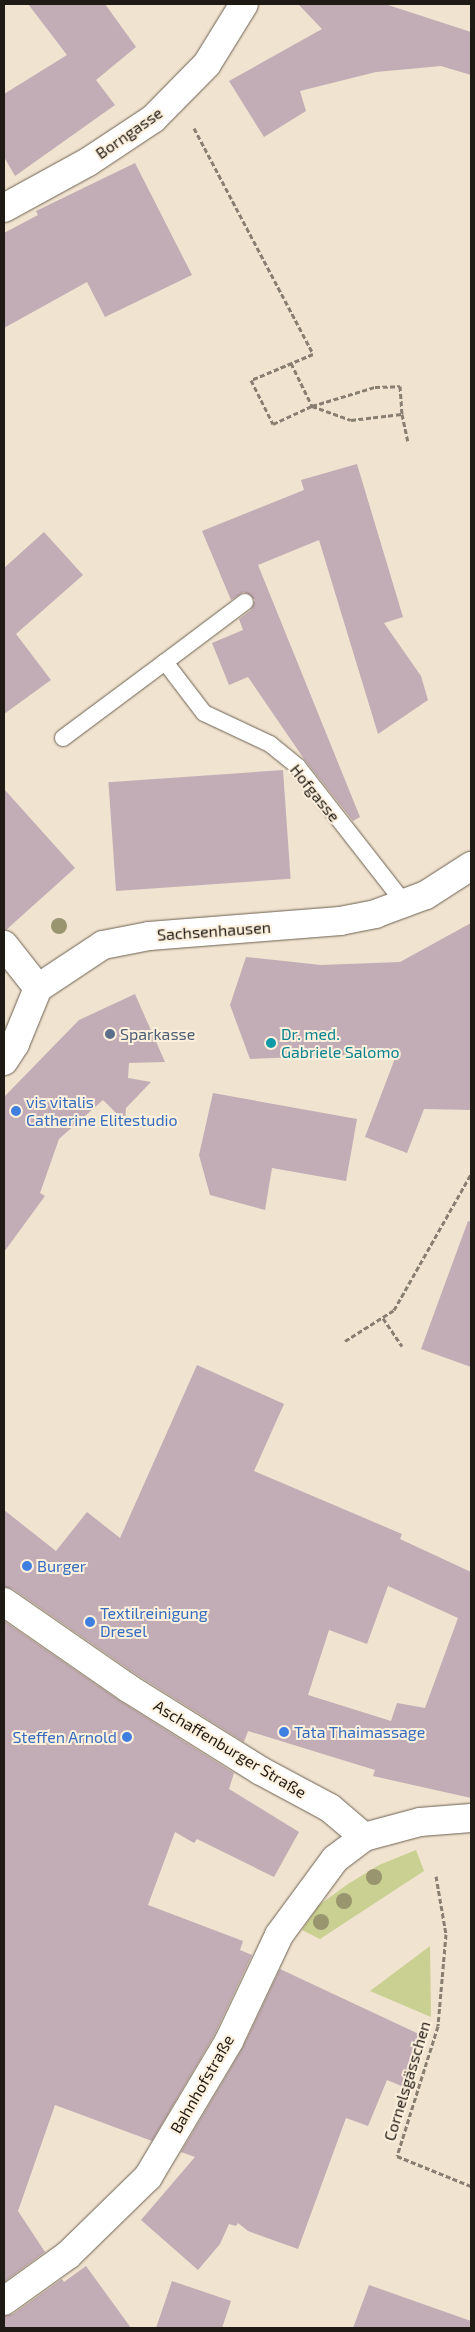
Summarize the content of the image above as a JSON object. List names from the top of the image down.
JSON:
{
  "streets": {
    "street": [
      "Borngasse",
      "Sachsenhausen",
      "Aschaffenburger Straße",
      "Bahnhofstraße"
    ],
    "lane": ["Hofgasse"],
    "path": ["Cornelsgässchen"]
  },
  "crossings": [
    ["Hofgasse", "Sachsenhausen"],
    ["Aschaffenburger Straße", "Bahnhofstraße"]
  ],
  "places": [
    "Sparkasse",
    "Dr. med. Gabriele Salomo",
    "vis vitalis Catherine Elitestudio",
    "Burger",
    "Textilreinigung Dresel",
    "Tata Thaimassage",
    "Steffen Arnold"
  ]
}
